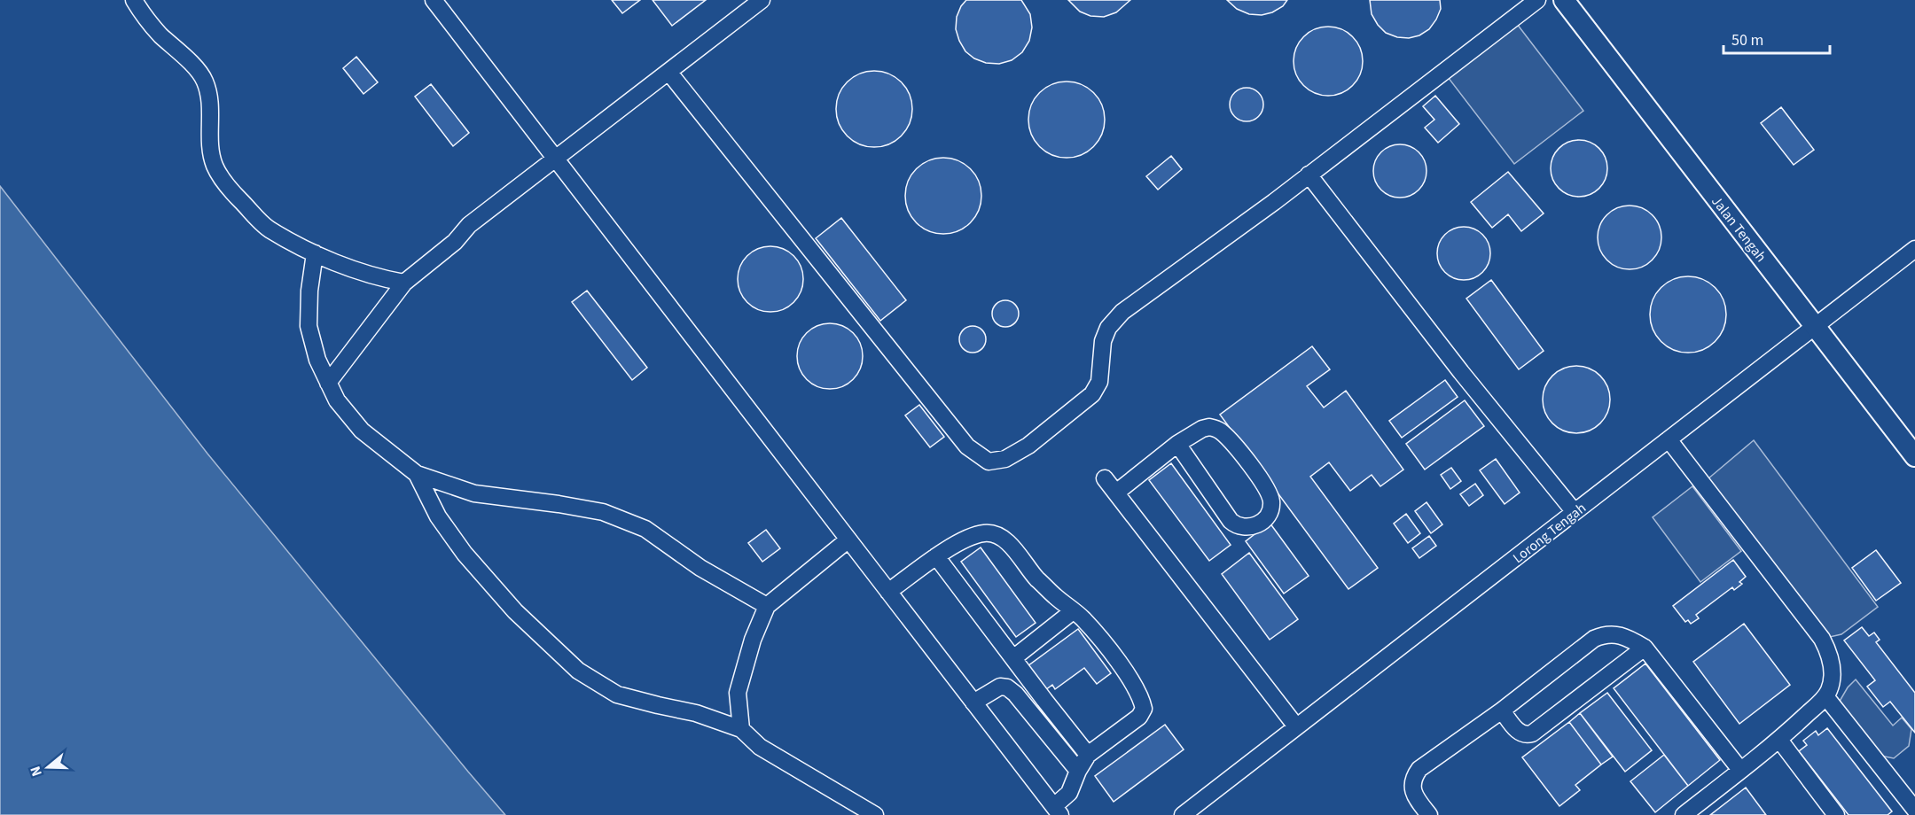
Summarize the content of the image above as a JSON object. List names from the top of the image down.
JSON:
{
  "streets": {
    "main road": ["Jalan Tengah"],
    "street": ["Lorong Tengah"]
  },
  "crossings": [
    ["Jalan Tengah", "Lorong Tengah"]
  ],
  "scale_bar": "50 m",
  "north": "left"
}
